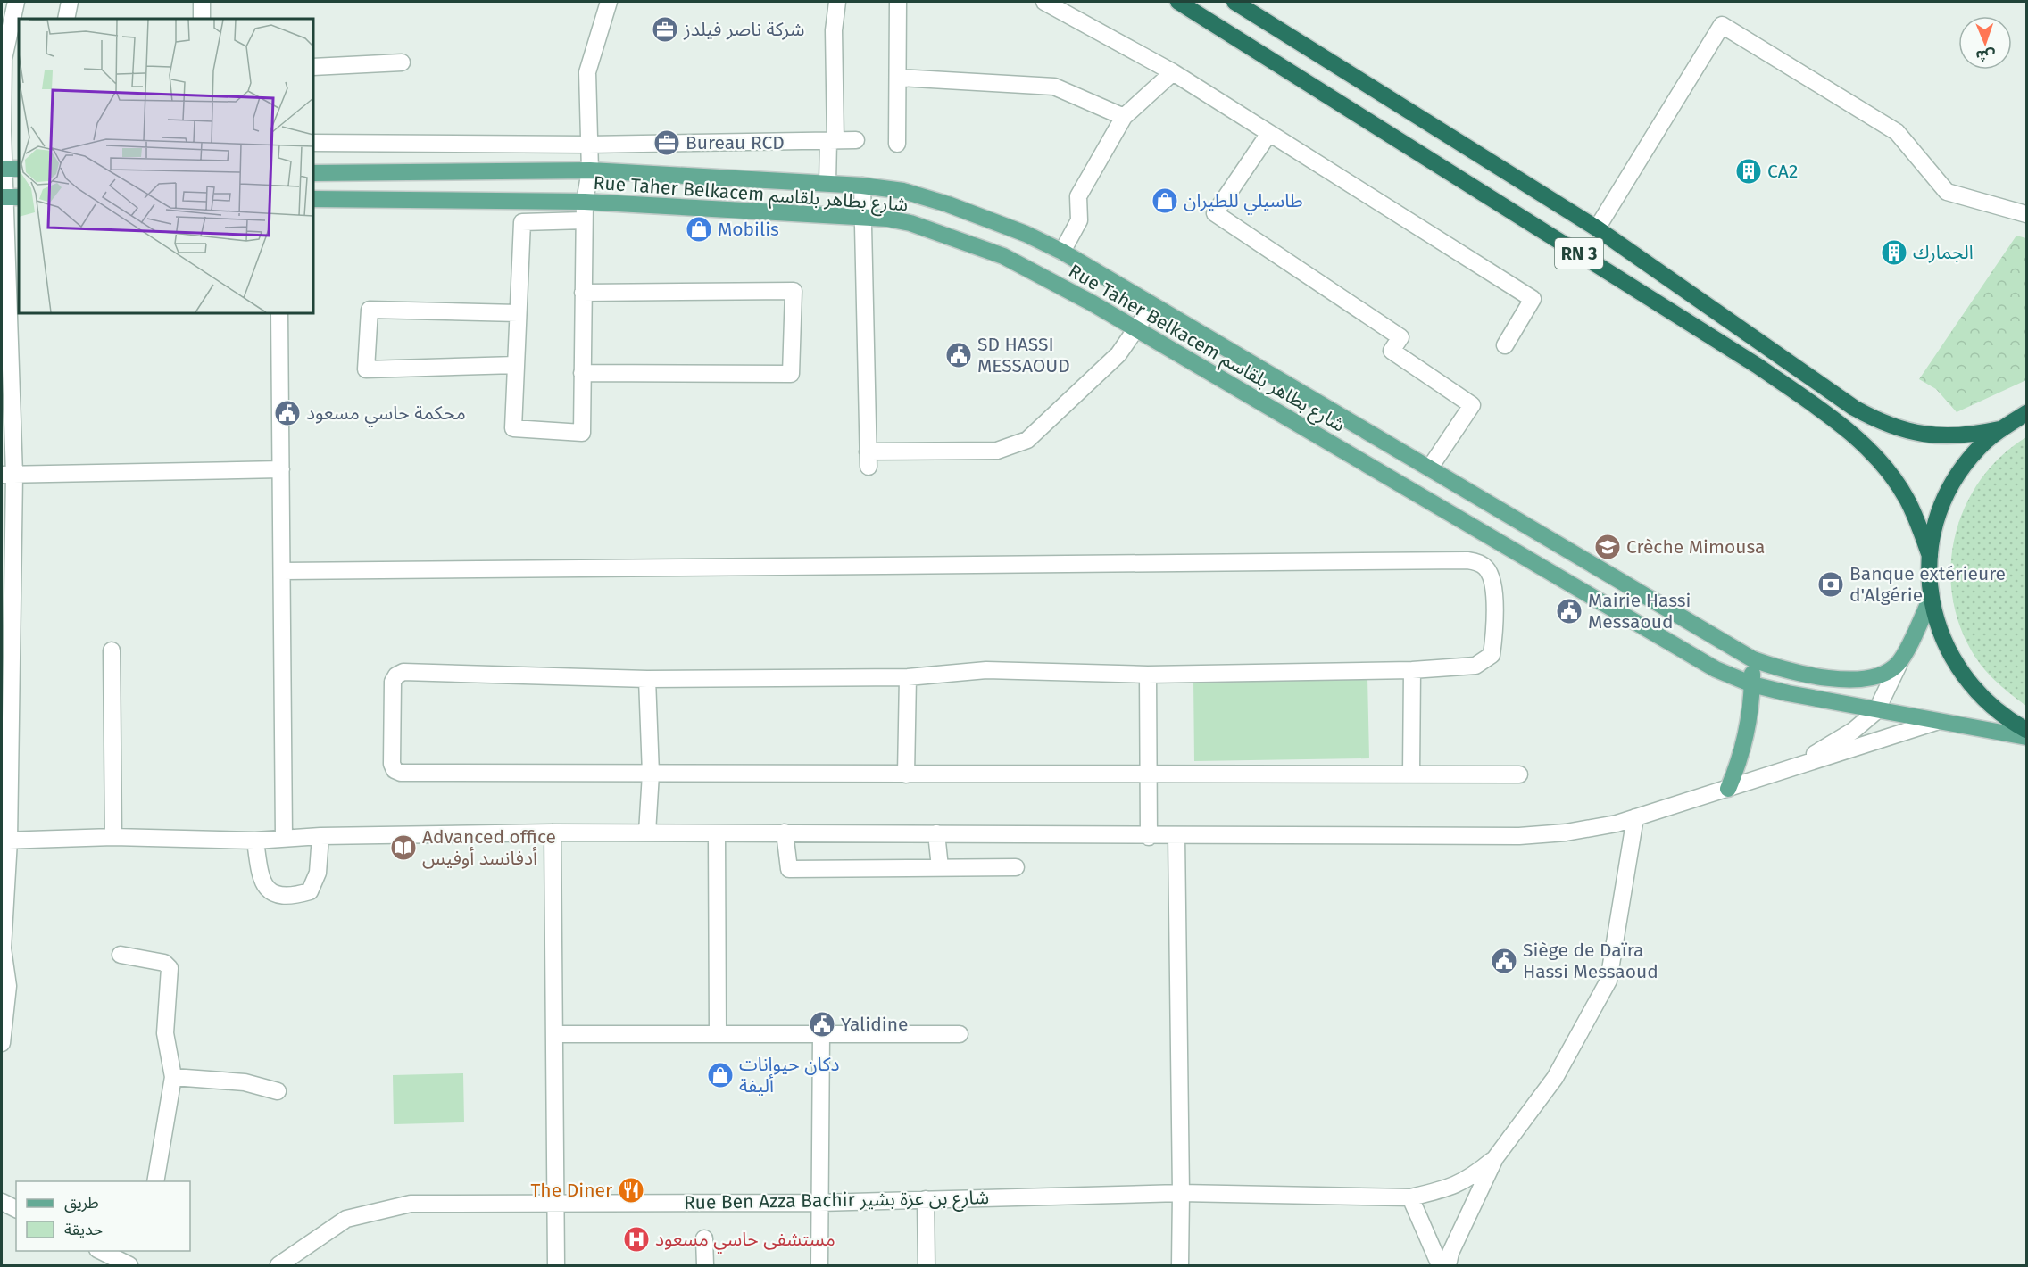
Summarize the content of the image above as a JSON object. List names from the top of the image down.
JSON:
{
  "streets": {
    "highway": ["RN 3"],
    "main road": ["Rue Taher Belkacem شارع بطاهر بلقاسم"],
    "street": ["Rue Ben Azza Bachir شارع بن عزة بشير"]
  },
  "places": {
    "office": ["شركة ناصر فيلدز", "Bureau RCD"],
    "building": ["CA2", "الجمارك"],
    "shop": ["طاسيلي للطيران", "Mobilis", "دكان حيوانات أليفة"],
    "public building": [
      "SD HASSI MESSAOUD",
      "محكمة حاسي مسعود",
      "Mairie Hassi Messaoud",
      "Siège de Daïra Hassi Messaoud",
      "Yalidine"
    ],
    "school or university": ["Crèche Mimousa"],
    "bank": ["Banque extérieure d'Algérie"],
    "library": ["Advanced office أدفانسد أوفيس"],
    "restaurant": ["The Diner"],
    "hospital": ["مستشفى حاسي مسعود"]
  },
  "legend": ["طريق", "حديقة"],
  "north": "bottom"
}
